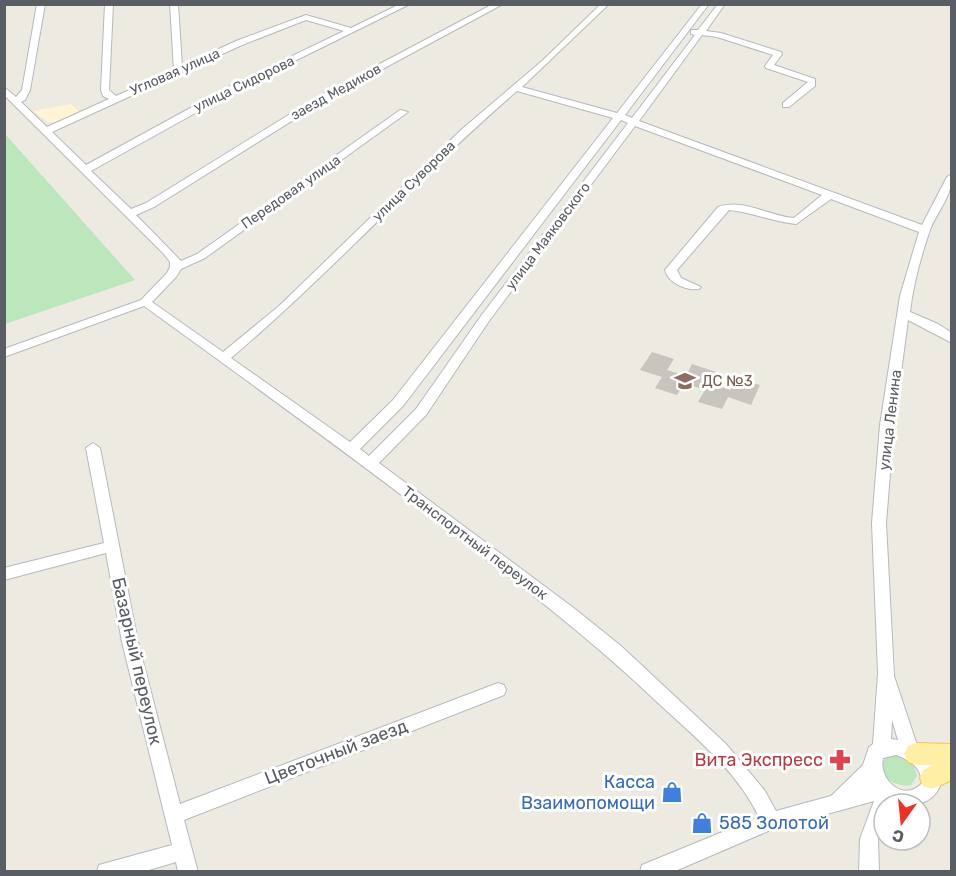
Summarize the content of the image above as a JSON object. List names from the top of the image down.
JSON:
{
  "streets": {
    "street": [
      "Угловая улица",
      "улица Сидорова",
      "заезд Медиков",
      "улица Суворова",
      "Передовая улица",
      "улица Маяковского",
      "улица Ленина",
      "Транспортный переулок",
      "Базарный переулок",
      "Цветочный заезд"
    ]
  },
  "crossings": [
    ["Угловая улица", "улица Сидорова"],
    ["улица Суворова", "Транспортный переулок"],
    ["улица Маяковского", "Транспортный переулок"],
    ["Базарный переулок", "Цветочный заезд"]
  ],
  "places": {
    "school or university": ["ДС №3"],
    "pharmacy": ["Вита Экспресс"],
    "shop": ["Касса Взаимопомощи", "585 Золотой"]
  },
  "north": "bottom"
}
